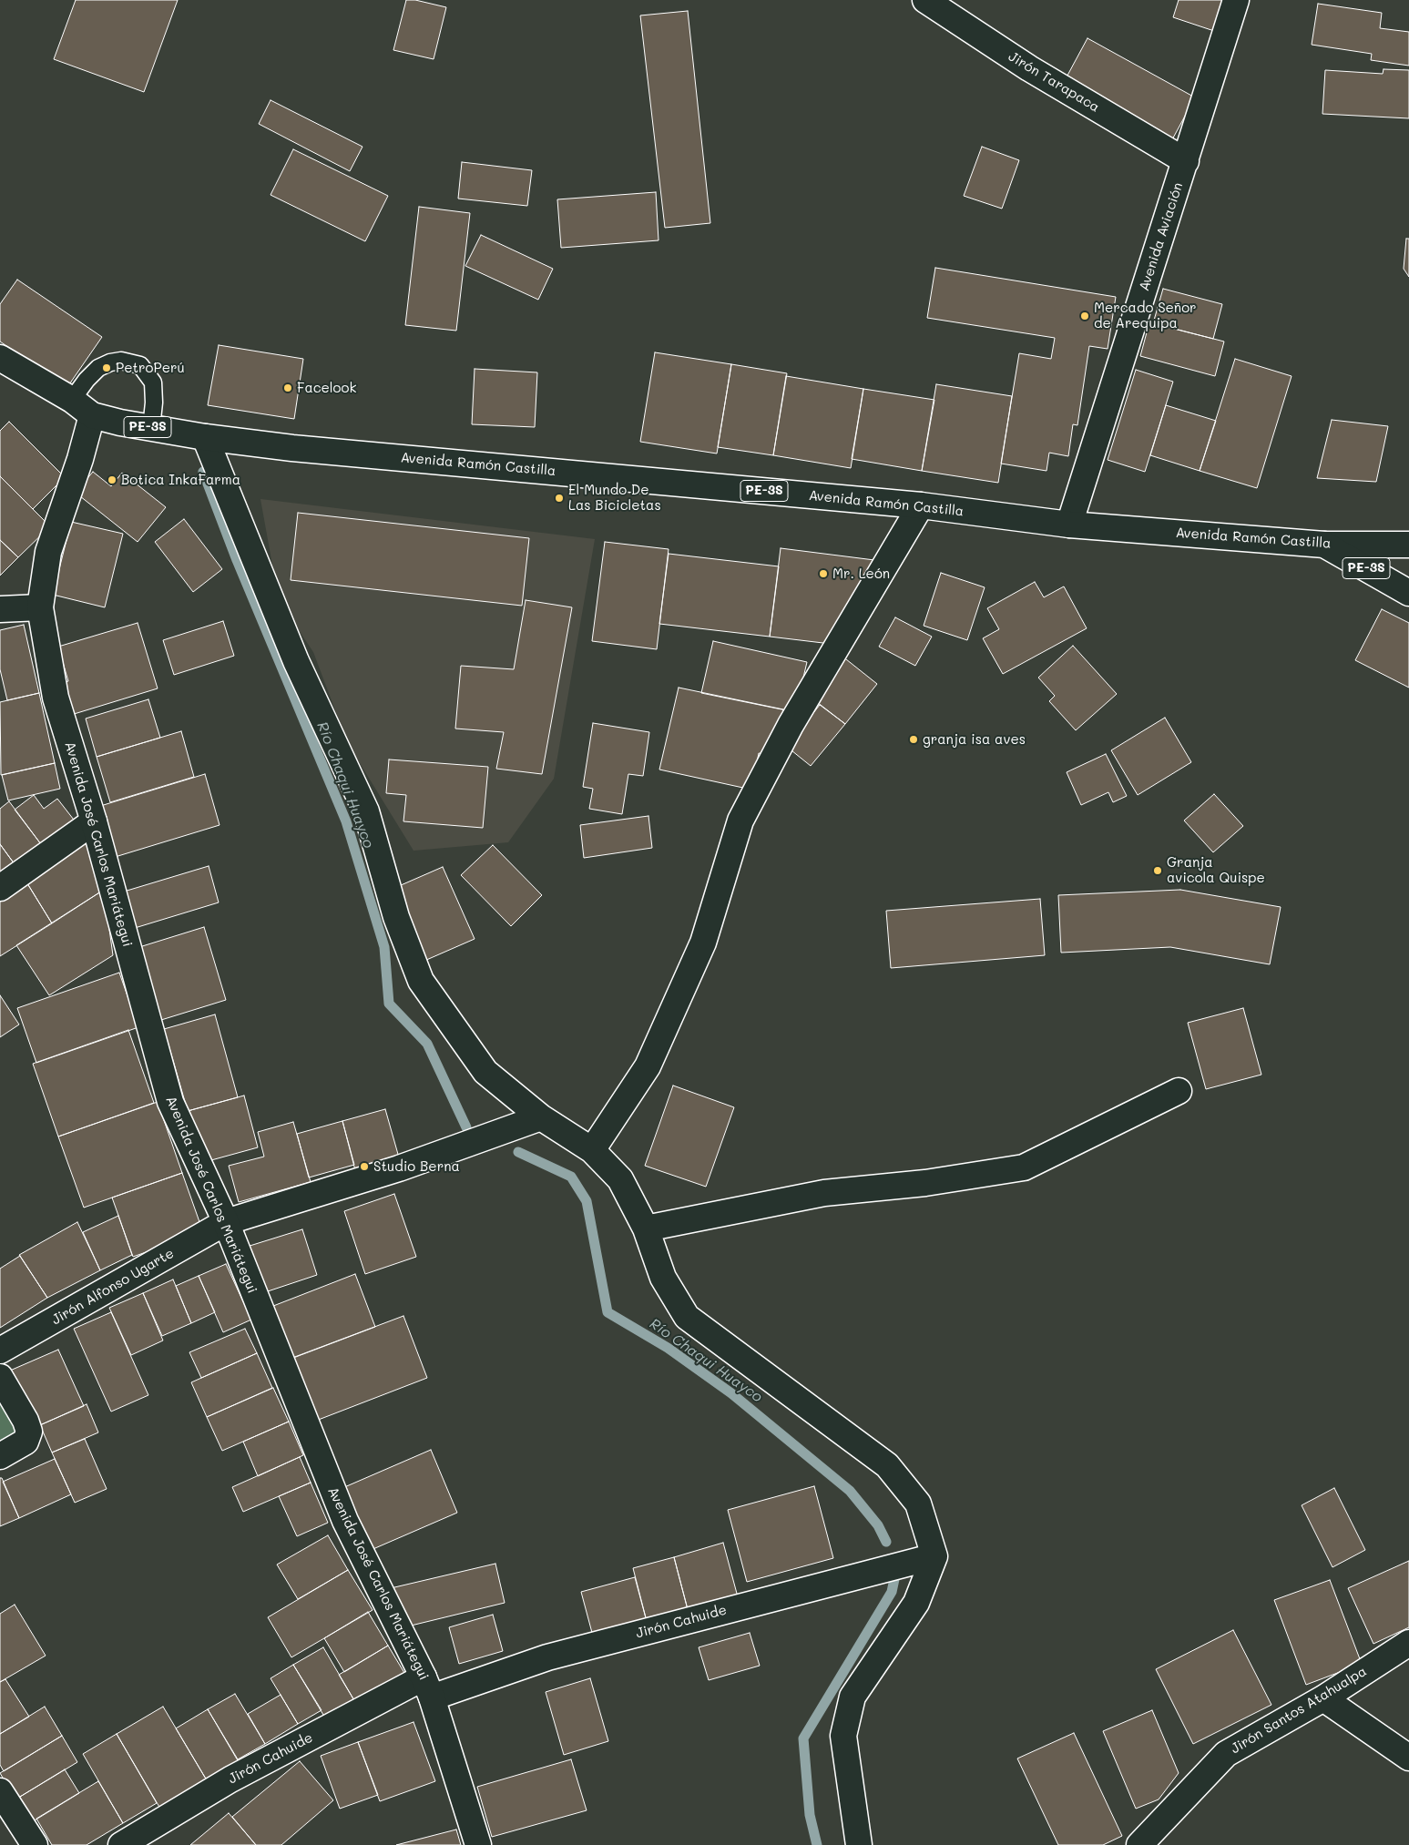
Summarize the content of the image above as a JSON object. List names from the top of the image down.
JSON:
{
  "streets": {
    "main road": [
      "Jirón Tarapaca",
      "Avenida Aviación",
      "PE-3S",
      "Avenida Ramón Castilla",
      "Avenida José Carlos Mariátegui",
      "Jirón Alfonso Ugarte",
      "Jirón Cahuide",
      "Jirón Santos Atahualpa"
    ]
  },
  "crossings": [
    ["Jirón Tarapaca", "Avenida Aviación"],
    ["Avenida Aviación", "Avenida Ramón Castilla"],
    ["PE-3S", "Avenida Ramón Castilla"],
    ["Avenida Ramón Castilla", "Avenida José Carlos Mariátegui"],
    ["Avenida José Carlos Mariátegui", "Jirón Alfonso Ugarte"],
    ["Avenida José Carlos Mariátegui", "Jirón Cahuide"]
  ],
  "water": ["Río Chaqui Huayco"],
  "places": [
    "Mercado Señor de Arequipa",
    "PetroPerú",
    "Facelook",
    "Botica InkaFarma",
    "El Mundo De Las Bicicletas",
    "Mr. León",
    "granja isa aves",
    "Granja avicola Quispe",
    "Studio Berna"
  ]
}
